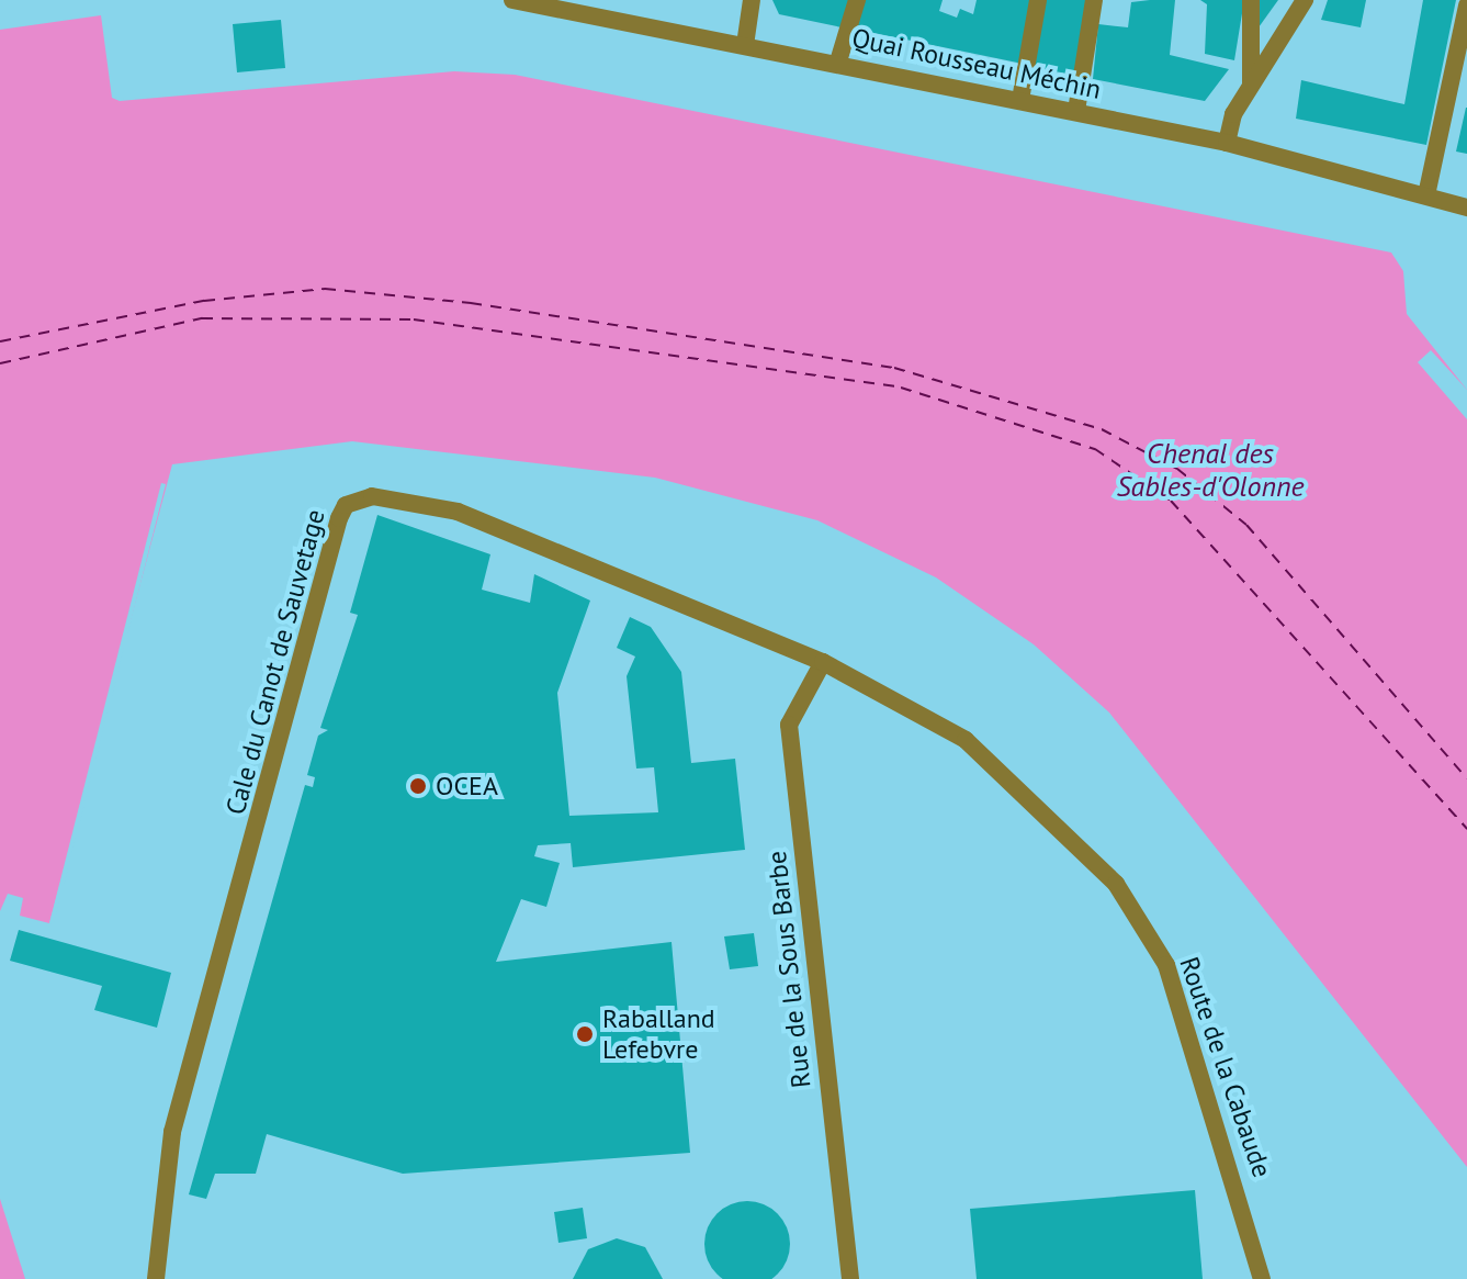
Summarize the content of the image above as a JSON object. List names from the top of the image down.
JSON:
{
  "streets": {
    "street": [
      "Quai Rousseau Méchin",
      "Cale du Canot de Sauvetage",
      "Rue de la Sous Barbe",
      "Route de la Cabaude"
    ]
  },
  "crossings": [
    ["Cale du Canot de Sauvetage", "Rue de la Sous Barbe"],
    ["Cale du Canot de Sauvetage", "Route de la Cabaude"],
    ["Rue de la Sous Barbe", "Route de la Cabaude"]
  ],
  "water": ["Chenal des Sables-d'Olonne"],
  "places": ["OCEA", "Raballand Lefebvre"]
}
